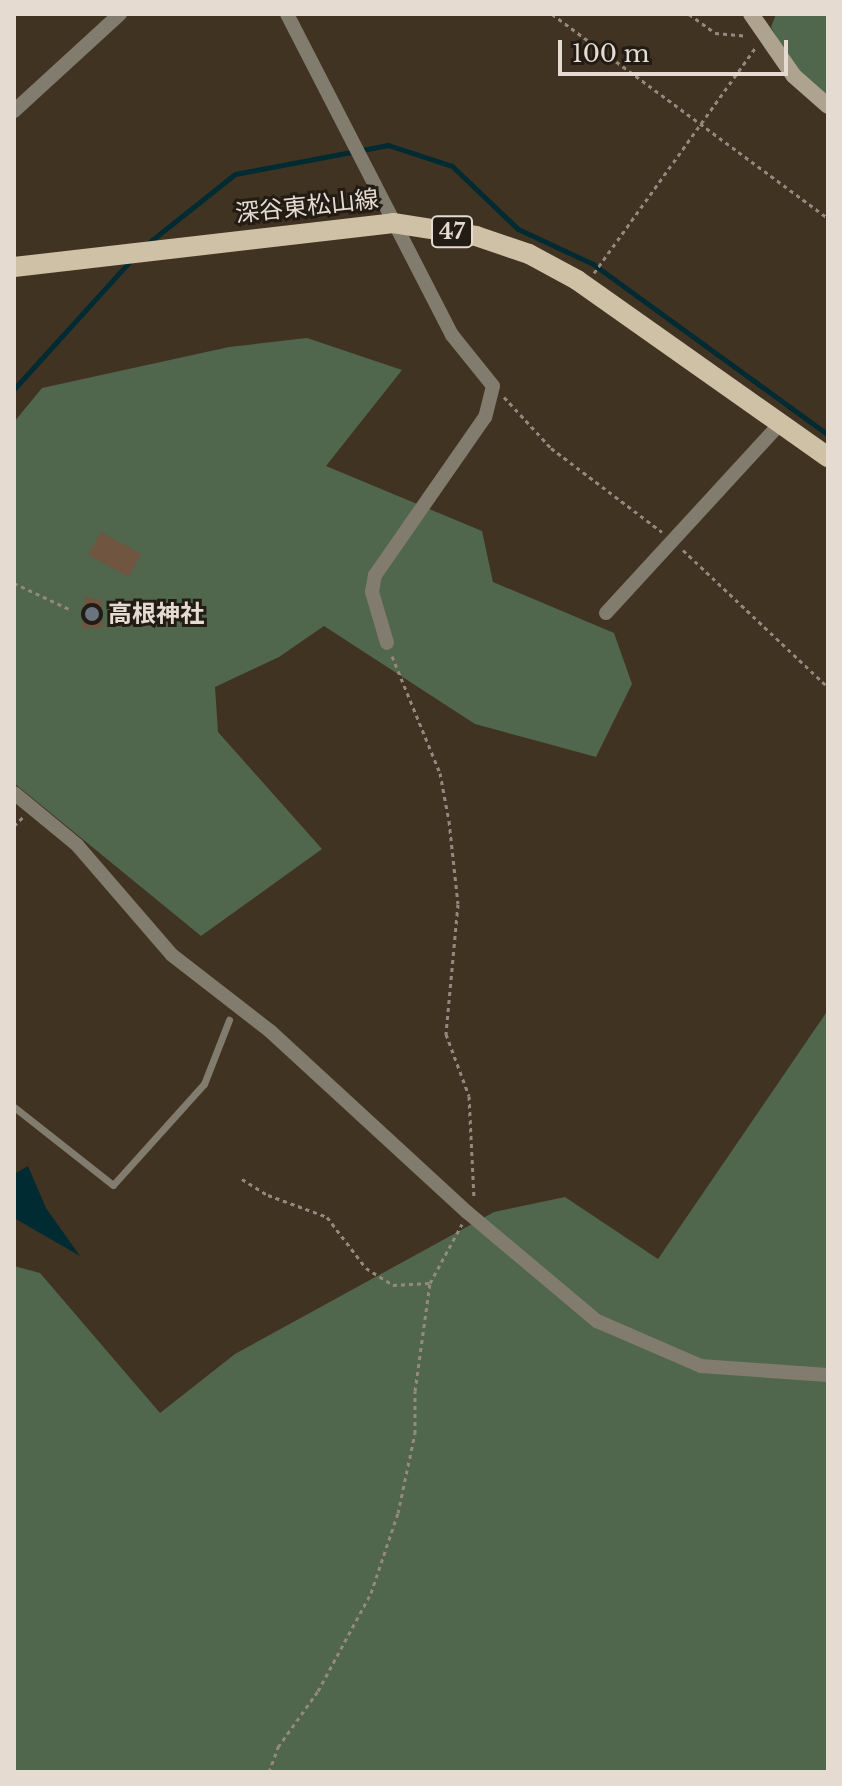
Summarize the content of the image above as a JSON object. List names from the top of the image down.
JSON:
{
  "streets": {
    "main road": ["深谷東松山線", "47"]
  },
  "places": ["高根神社"],
  "scale_bar": "100 m"
}
